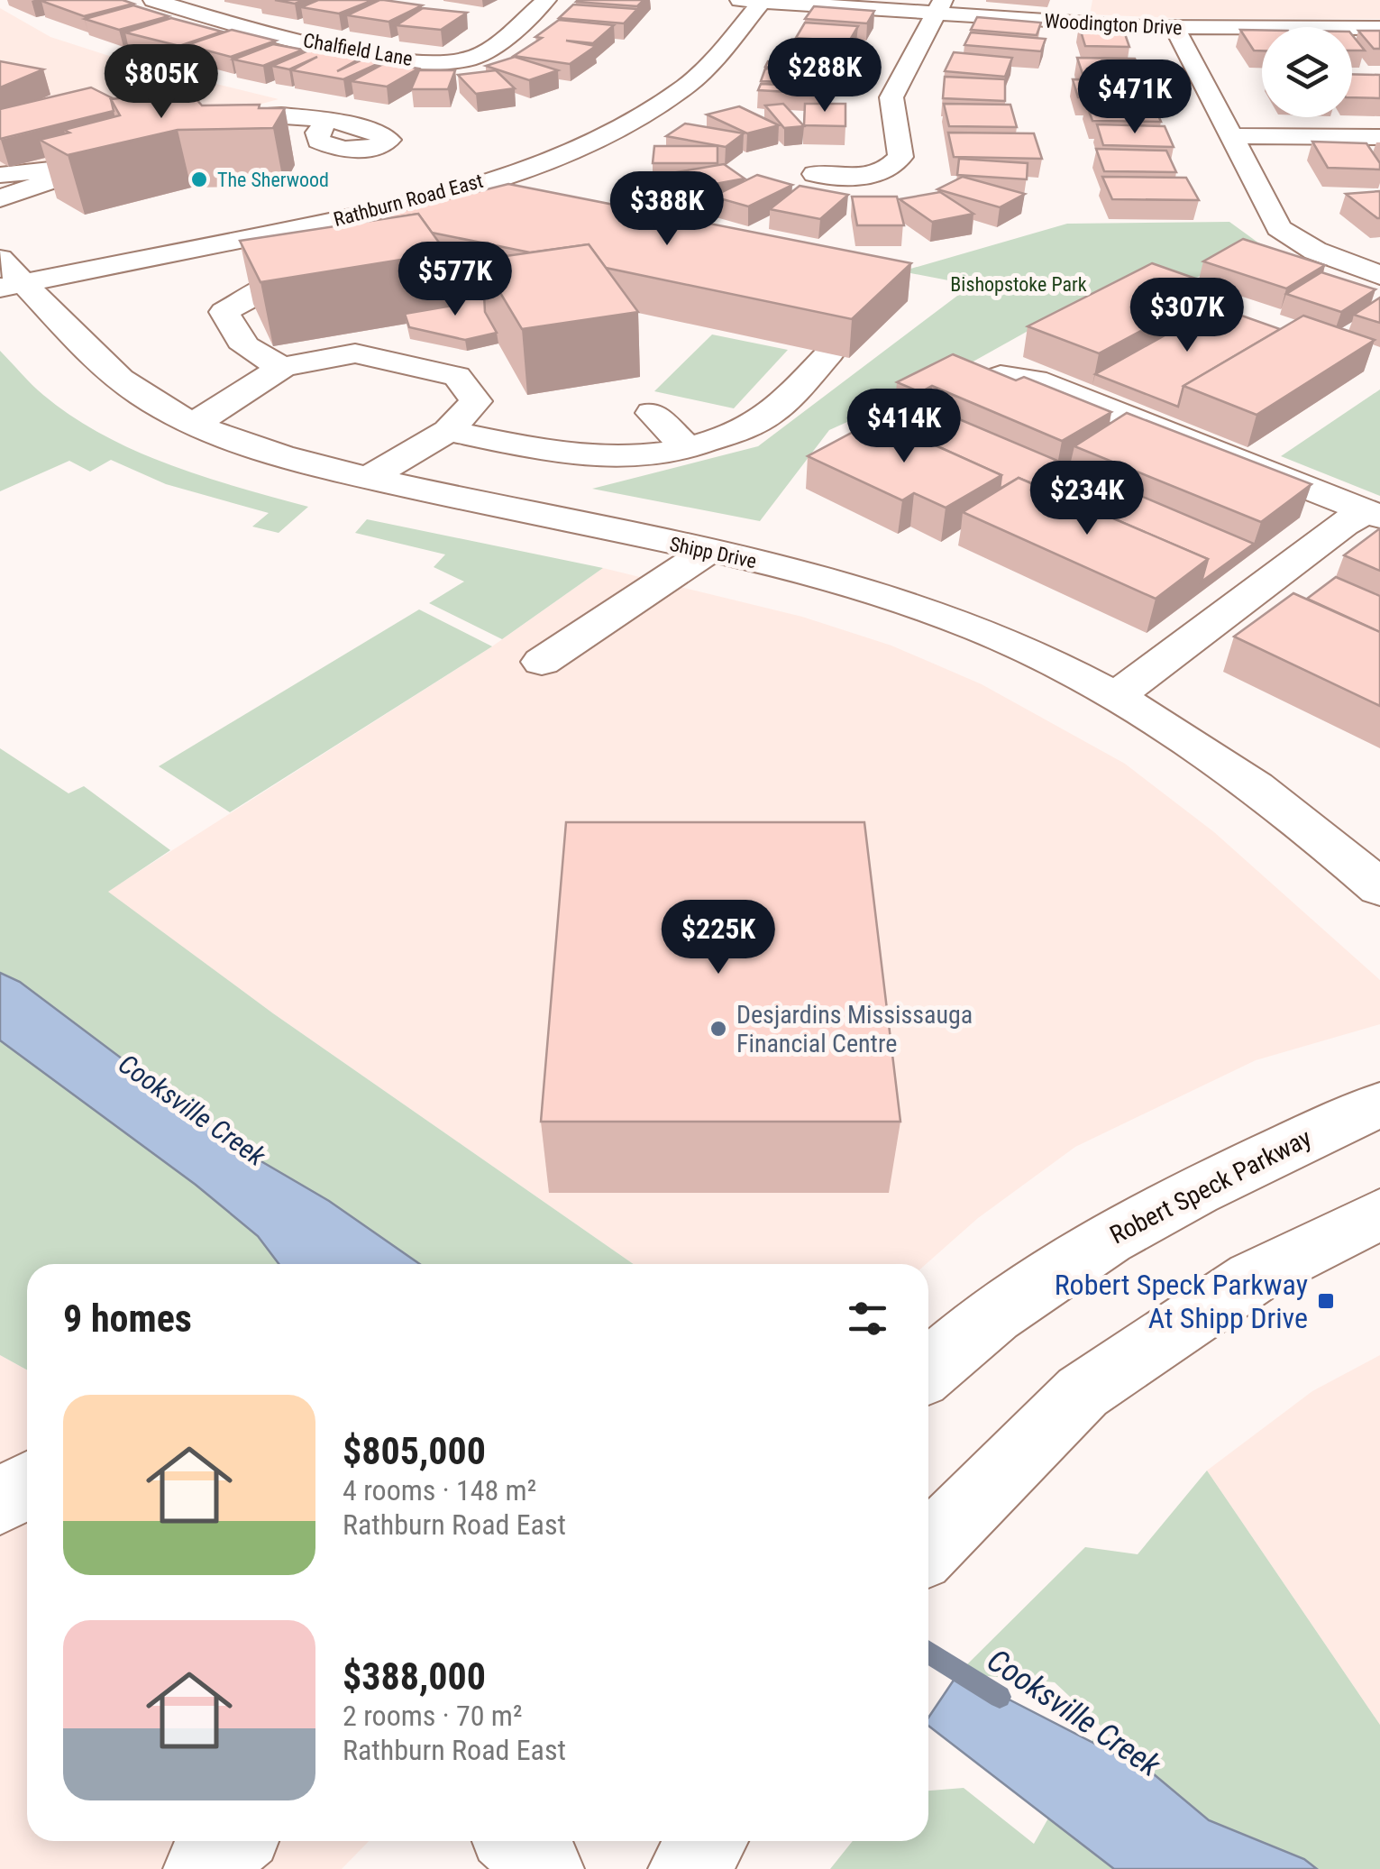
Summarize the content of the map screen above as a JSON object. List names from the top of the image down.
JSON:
{
  "streets": {
    "street": [
      "Woodington Drive",
      "Chalfield Lane",
      "Rathburn Road East",
      "Shipp Drive",
      "Robert Speck Parkway"
    ]
  },
  "crossings": [
    ["Woodington Drive", "Rathburn Road East"],
    ["Rathburn Road East", "Shipp Drive"]
  ],
  "water": ["Cooksville Creek"],
  "parks": ["Bishopstoke Park"],
  "places": {
    "other": ["The Sherwood", "Desjardins Mississauga Financial Centre"],
    "transit": ["Robert Speck Parkway At Shipp Drive"]
  },
  "page": {
    "price": [
      "$288K",
      "$805K",
      "$471K",
      "$388K",
      "$577K",
      "$307K",
      "$414K",
      "$234K",
      "$225K"
    ],
    "heading": "9 homes",
    "list": [
      {
        "name": "$805,000",
        "note": "4 rooms · 148 m² · Rathburn Road East"
      },
      {
        "name": "$388,000",
        "note": "2 rooms · 70 m² · Rathburn Road East"
      }
    ]
  }
}
